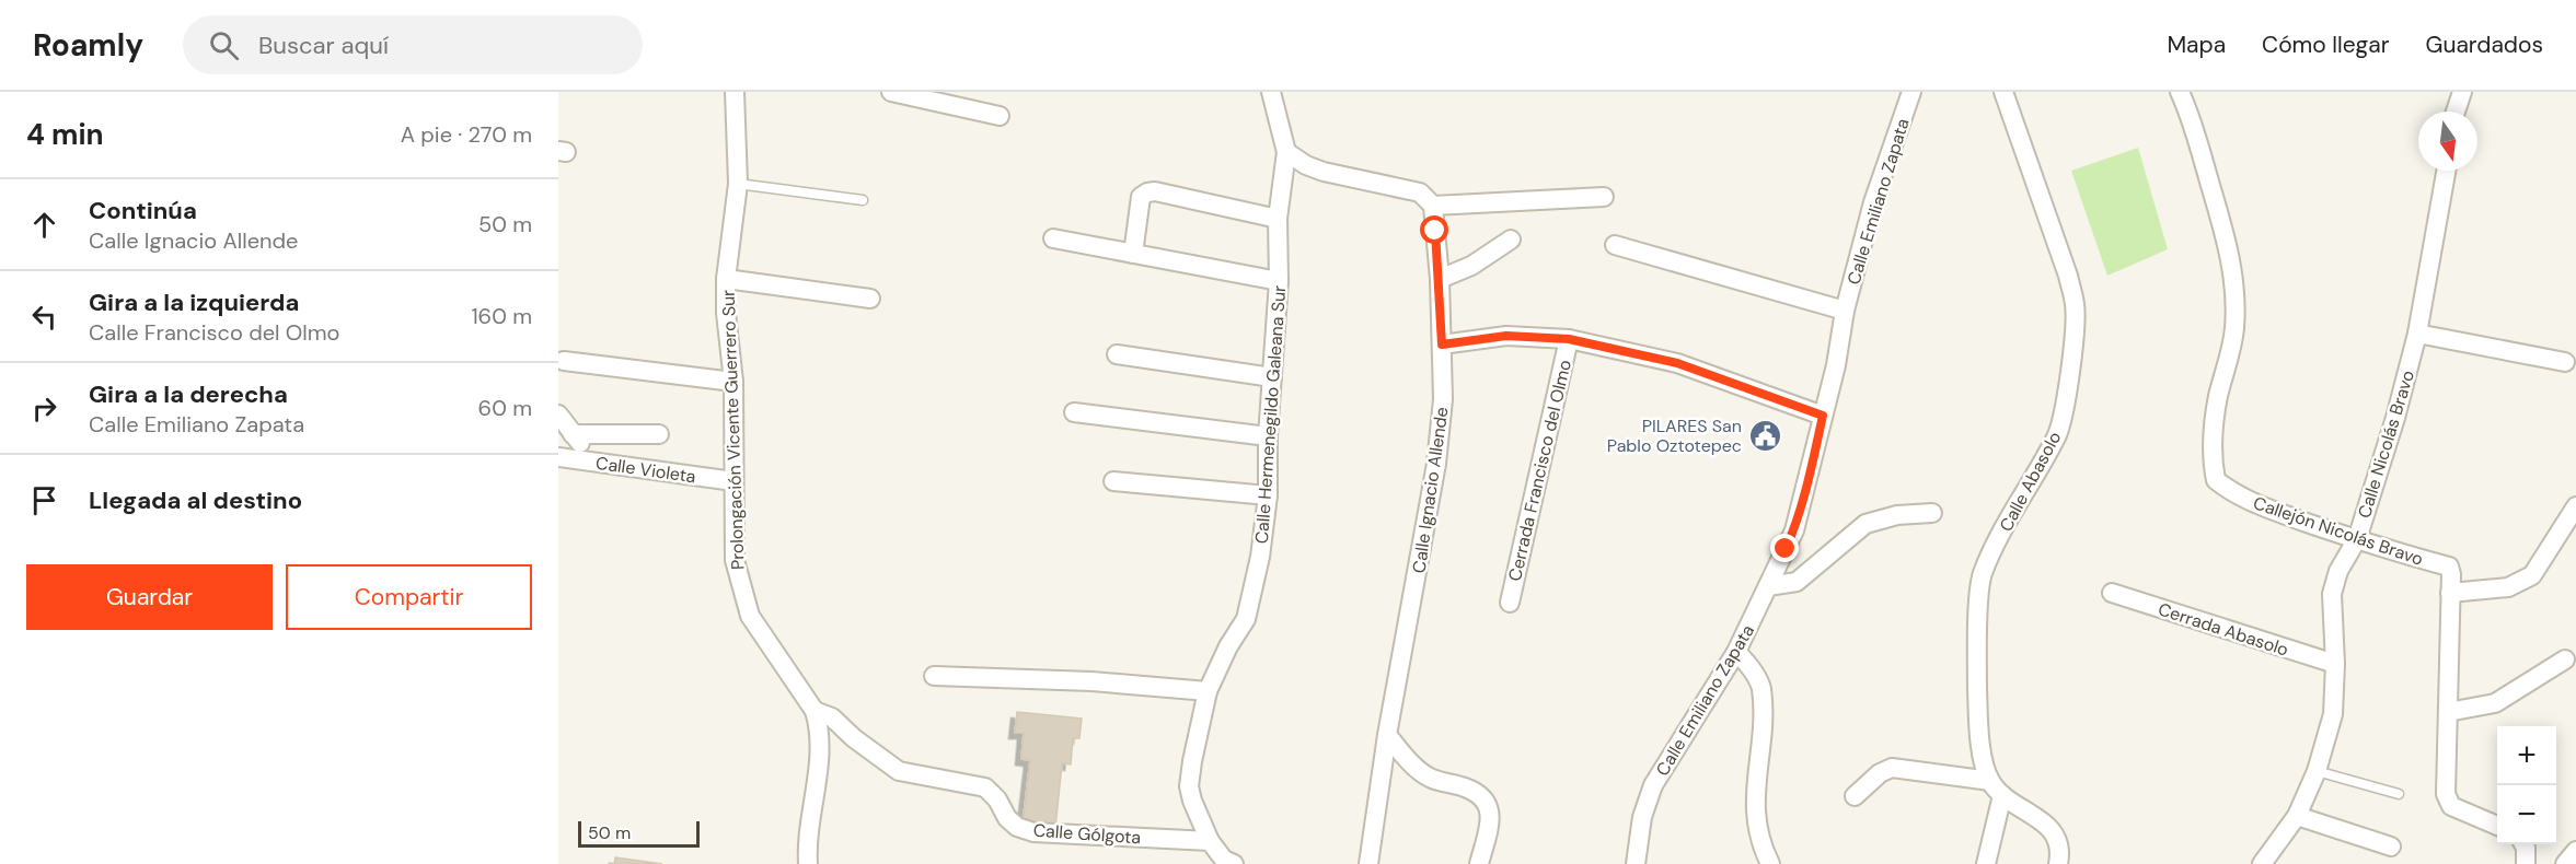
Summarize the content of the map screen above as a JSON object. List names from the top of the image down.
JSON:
{
  "streets": {
    "street": [
      "Calle Emiliano Zapata",
      "Calle Hermenegildo Galeana Sur",
      "Prolongación Vicente Guerrero Sur",
      "Calle Nicolás Bravo",
      "Calle Violeta",
      "Cerrada Francisco del Olmo",
      "Calle Abasolo",
      "Calle Ignacio Allende",
      "Callejón Nicolás Bravo",
      "Cerrada Abasolo",
      "Calle Gólgota"
    ]
  },
  "crossings": [
    ["Calle Hermenegildo Galeana Sur", "Calle Gólgota"],
    ["Prolongación Vicente Guerrero Sur", "Calle Violeta"],
    ["Prolongación Vicente Guerrero Sur", "Calle Gólgota"],
    ["Calle Nicolás Bravo", "Callejón Nicolás Bravo"],
    ["Calle Nicolás Bravo", "Cerrada Abasolo"]
  ],
  "places": {
    "public building": ["PILARES San Pablo Oztotepec"]
  },
  "scale_bar": "50 m",
  "north": "bottom",
  "page": {
    "header": "Roamly",
    "search": "Buscar aquí",
    "nav": ["Mapa", "Cómo llegar", "Guardados"],
    "heading": ["4 min", "A pie · 270 m"],
    "list": [
      ["Continúa", "Calle Ignacio Allende", "50 m"],
      ["Gira a la izquierda", "Calle Francisco del Olmo", "160 m"],
      ["Gira a la derecha", "Calle Emiliano Zapata", "60 m"],
      "Llegada al destino"
    ],
    "buttons": ["Guardar", "Compartir"],
    "map_buttons": ["+", "−"],
    "scale": "50 m"
  }
}
